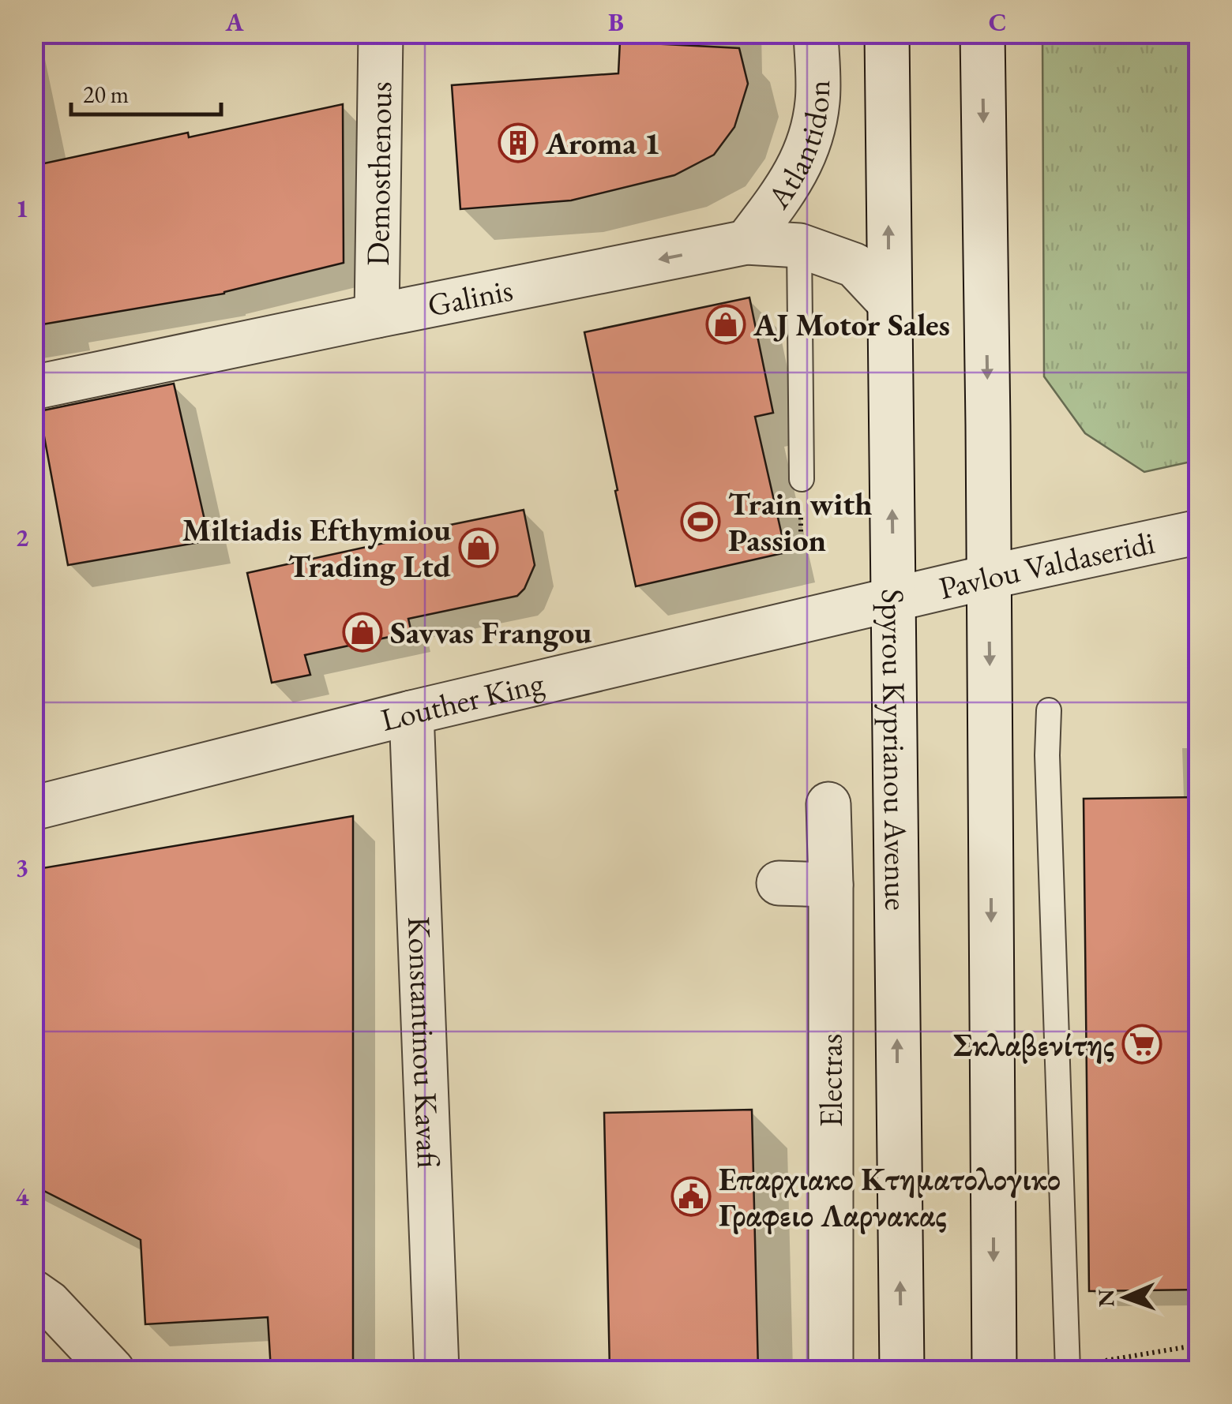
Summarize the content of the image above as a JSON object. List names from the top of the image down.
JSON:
{
  "streets": {
    "street": [
      "Atlantidon",
      "Demosthenous",
      "Galinis",
      "Pavlou Valdaseridi",
      "Louther King",
      "Spyrou Kyprianou Avenue",
      "Konstantinou Kavafi",
      "Electras"
    ]
  },
  "crossings": [
    ["Atlantidon", "Galinis"],
    ["Demosthenous", "Galinis"],
    ["Galinis", "Spyrou Kyprianou Avenue"],
    ["Pavlou Valdaseridi", "Louther King"],
    ["Pavlou Valdaseridi", "Spyrou Kyprianou Avenue"],
    ["Louther King", "Spyrou Kyprianou Avenue"],
    ["Louther King", "Konstantinou Kavafi"]
  ],
  "one_way": ["Galinis"],
  "places": {
    "building": ["Aroma 1"],
    "shop": ["AJ Motor Sales", "Miltiadis Efthymiou Trading Ltd", "Savvas Frangou"],
    "sports": ["Train with Passion"],
    "supermarket": ["Σκλαβενίτης"],
    "public building": ["Επαρχιακο Κτηματολογικο Γραφειο Λαρνακας"]
  },
  "scale_bar": "20 m",
  "north": "left",
  "grid": {
    "columns": ["A", "B", "C"],
    "rows": [
      "1",
      "2",
      "3",
      "4"
    ]
  }
}
